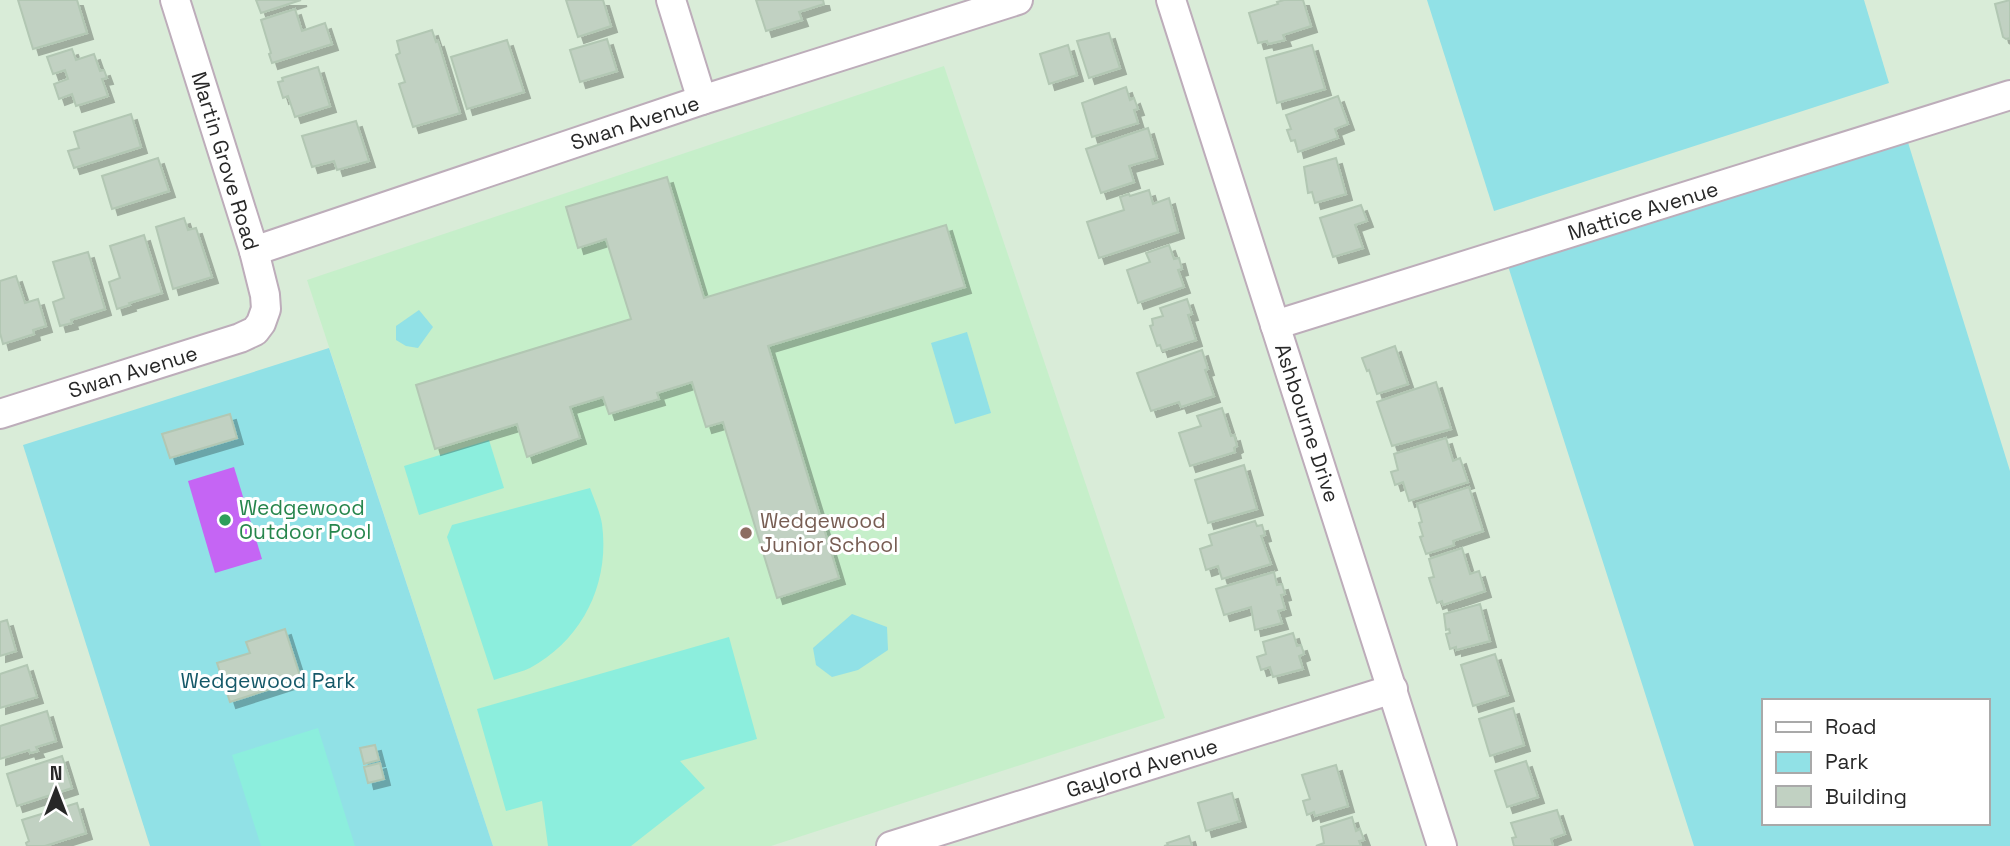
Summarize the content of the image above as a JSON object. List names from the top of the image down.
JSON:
{
  "streets": {
    "street": [
      "Swan Avenue",
      "Martin Grove Road",
      "Mattice Avenue",
      "Ashbourne Drive",
      "Gaylord Avenue"
    ]
  },
  "crossings": [
    ["Swan Avenue", "Martin Grove Road"],
    ["Mattice Avenue", "Ashbourne Drive"],
    ["Ashbourne Drive", "Gaylord Avenue"]
  ],
  "parks": ["Wedgewood Park"],
  "places": ["Wedgewood Outdoor Pool", "Wedgewood Junior School"],
  "legend": ["Road", "Park", "Building"],
  "north": "top"
}
